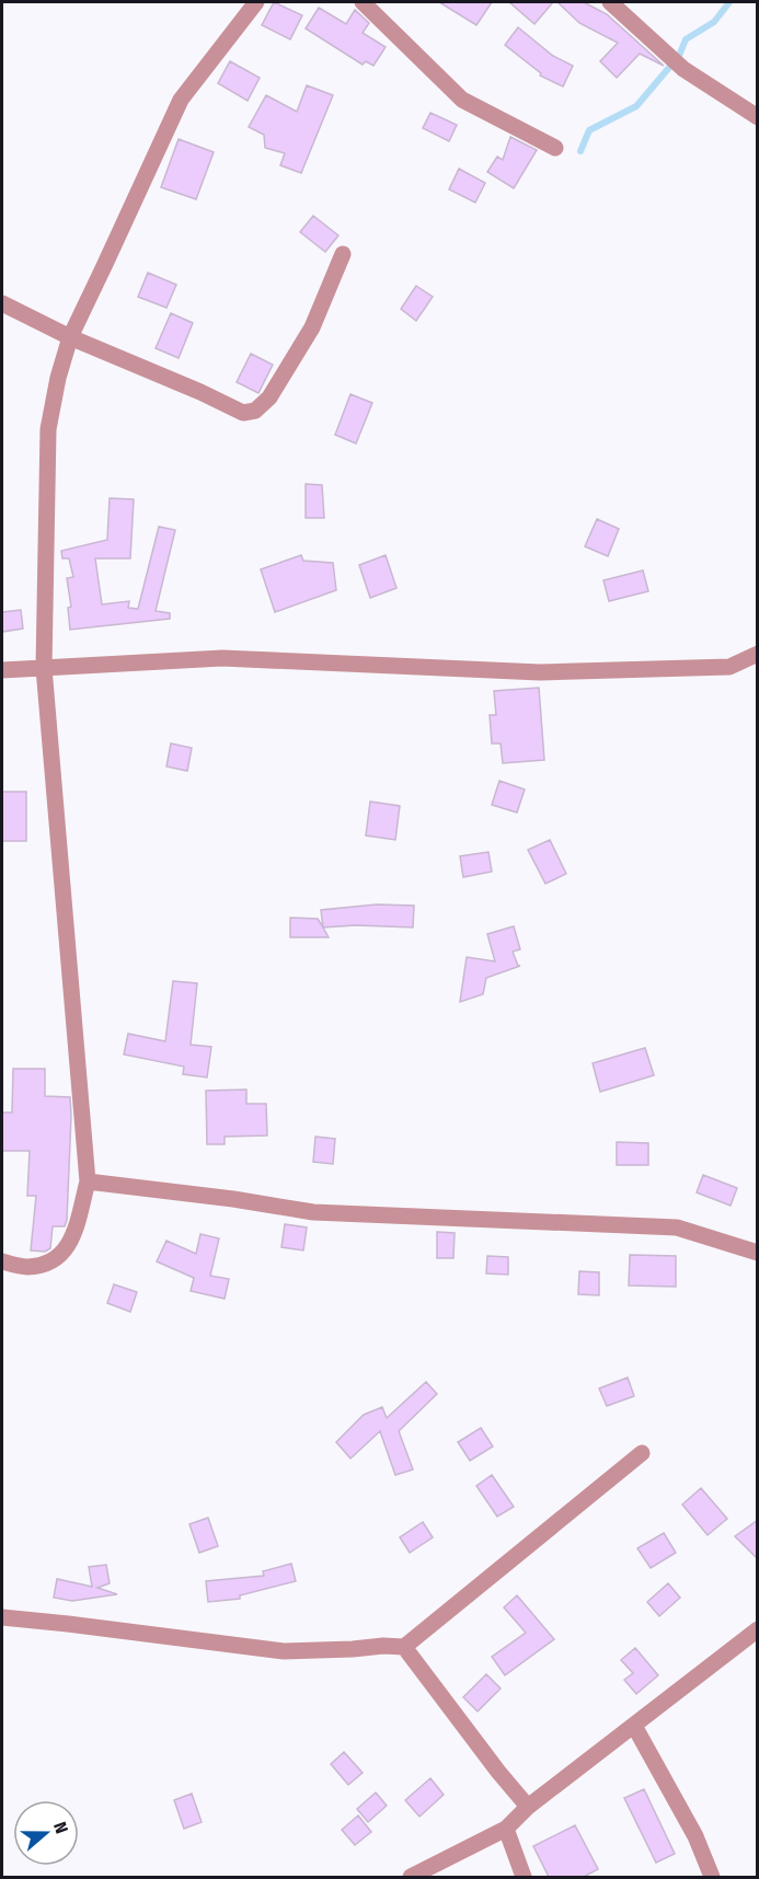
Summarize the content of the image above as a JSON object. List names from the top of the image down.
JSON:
{
  "north": "right"
}
